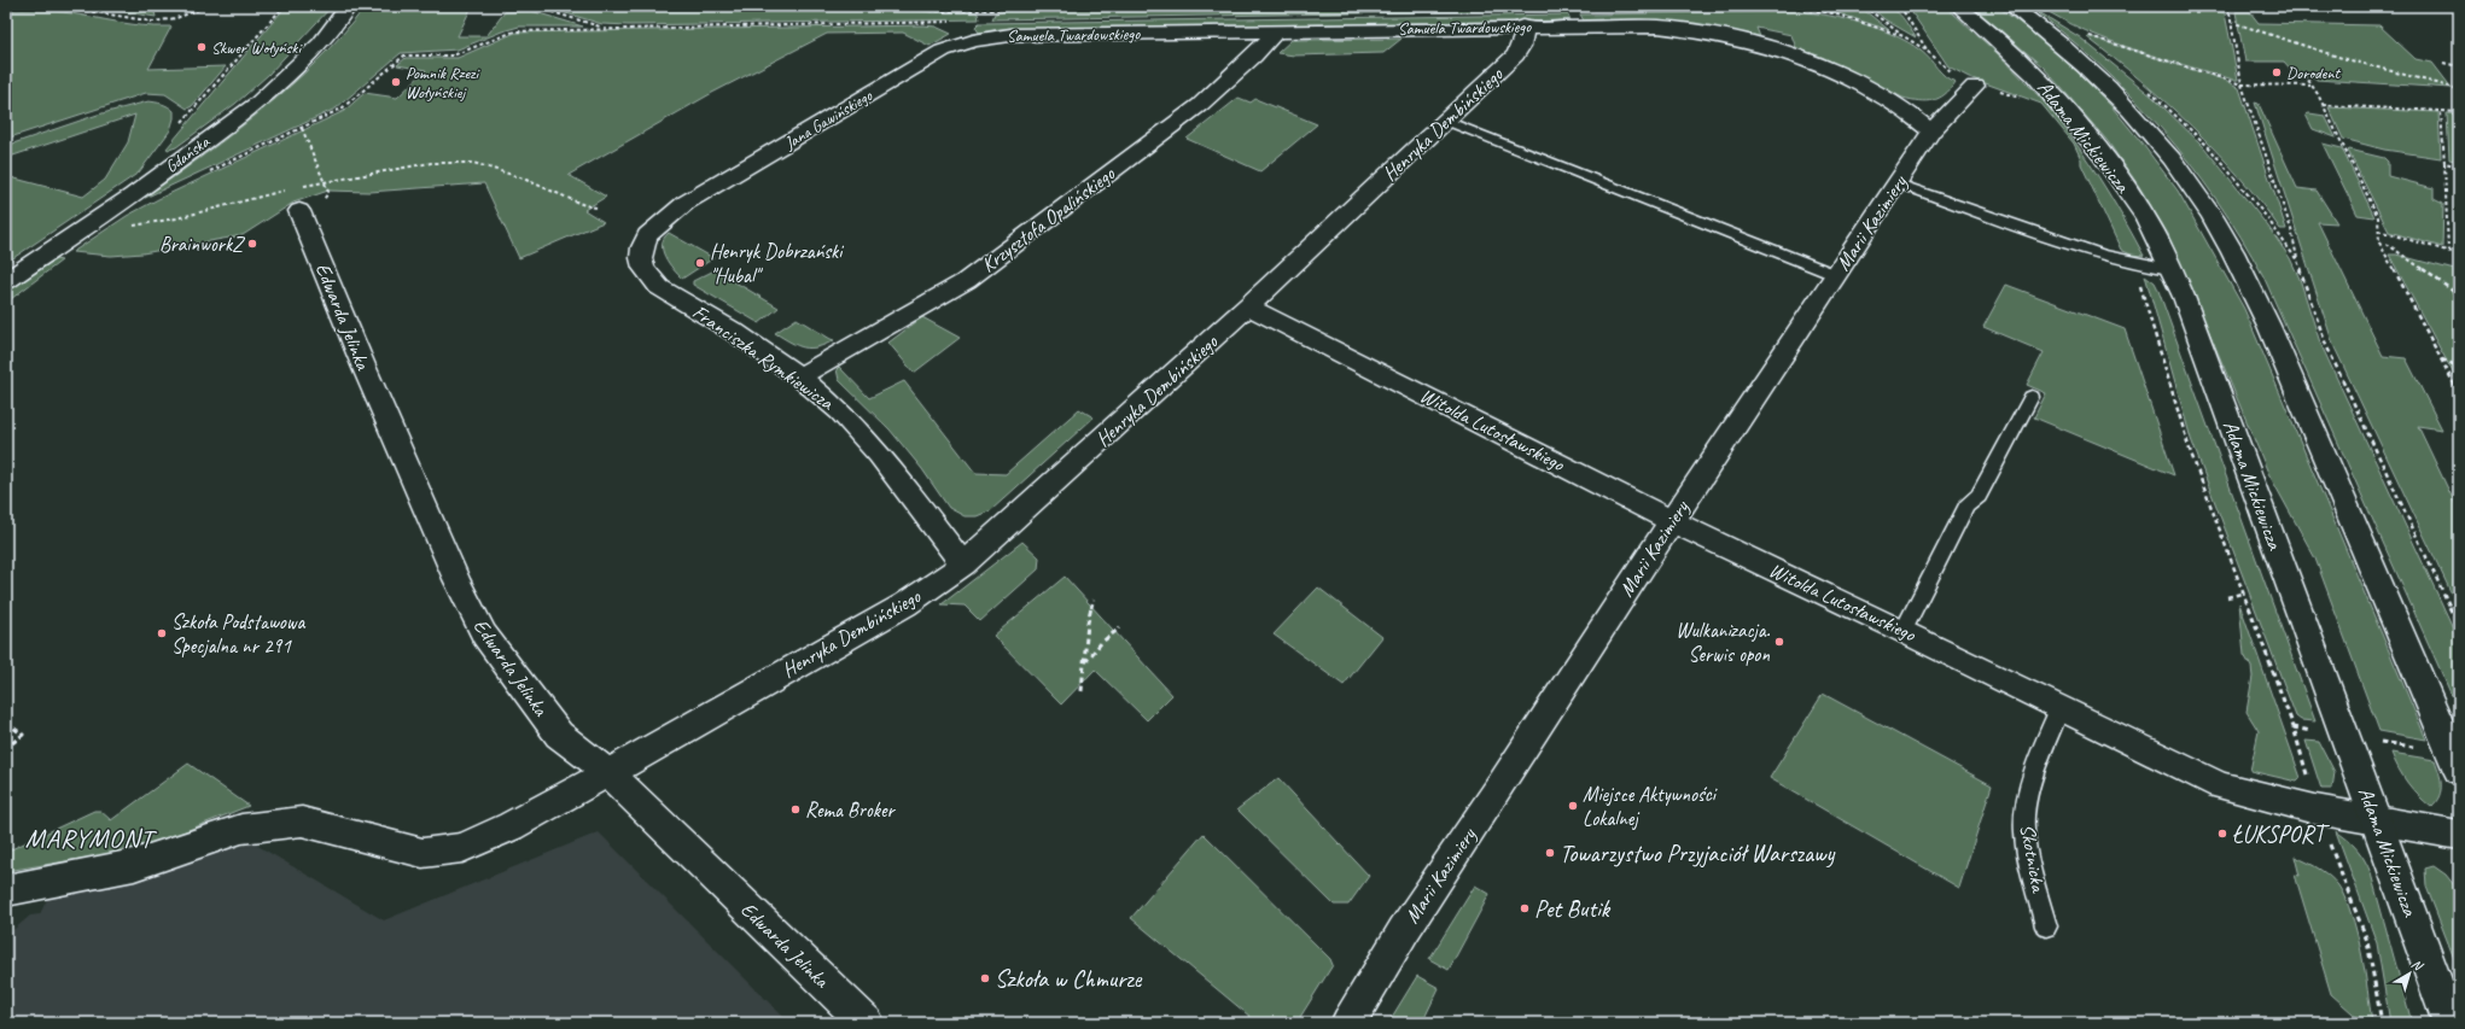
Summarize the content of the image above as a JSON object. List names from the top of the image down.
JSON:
{
  "streets": {
    "street": [
      "Samuela Twardowskiego",
      "Jana Gawińskiego",
      "Henryka Dembińskiego",
      "Adama Mickiewicza",
      "Gdańska",
      "Krzysztofa Opalińskiego",
      "Marii Kazimiery",
      "Edwarda Jelinka",
      "Franciszka Rymkiewicza",
      "Witolda Lutosławskiego"
    ],
    "lane": ["Skotnicka"]
  },
  "crossings": [
    ["Samuela Twardowskiego", "Jana Gawińskiego"],
    ["Samuela Twardowskiego", "Henryka Dembińskiego"],
    ["Samuela Twardowskiego", "Krzysztofa Opalińskiego"],
    ["Samuela Twardowskiego", "Marii Kazimiery"],
    ["Jana Gawińskiego", "Franciszka Rymkiewicza"],
    ["Henryka Dembińskiego", "Edwarda Jelinka"],
    ["Henryka Dembińskiego", "Franciszka Rymkiewicza"],
    ["Henryka Dembińskiego", "Witolda Lutosławskiego"],
    ["Adama Mickiewicza", "Witolda Lutosławskiego"],
    ["Krzysztofa Opalińskiego", "Franciszka Rymkiewicza"],
    ["Marii Kazimiery", "Witolda Lutosławskiego"],
    ["Witolda Lutosławskiego", "Skotnicka"]
  ],
  "districts": ["MARYMONT"],
  "places": [
    "Skwer Wołyński",
    "Dorodent",
    "Pomnik Rzezi Wołyńskiej",
    "BrainworkZ",
    "Henryk Dobrzański \"Hubal\"",
    "Szkoła Podstawowa Specjalna nr 291",
    "Wulkanizacja. Serwis opon",
    "Miejsce Aktywności Lokalnej",
    "Rema Broker",
    "ŁUKSPORT",
    "Towarzystwo Przyjaciół Warszawy",
    "Pet Butik",
    "Szkoła w Chmurze"
  ],
  "north": "top right"
}
